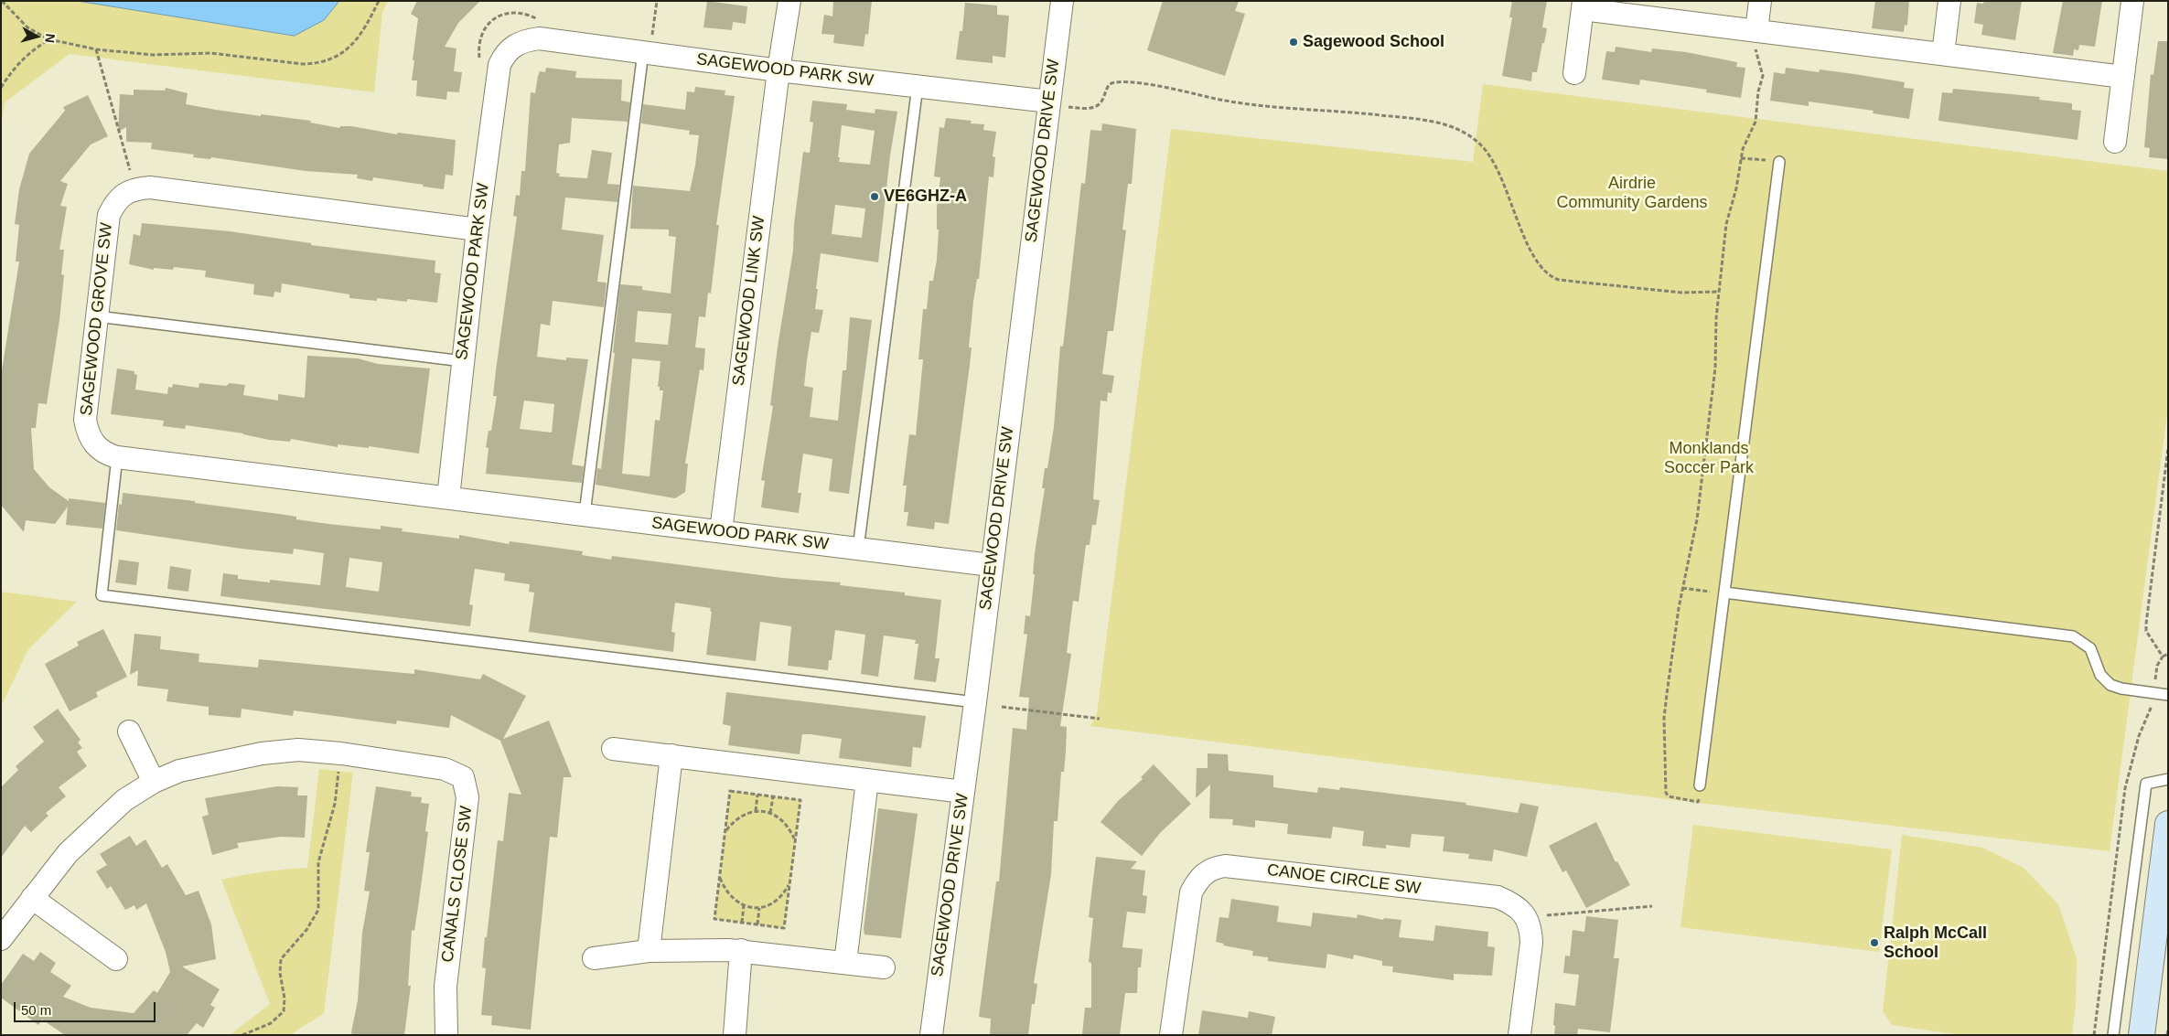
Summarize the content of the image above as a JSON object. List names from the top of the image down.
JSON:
{
  "streets": {
    "street": [
      "SAGEWOOD PARK SW",
      "SAGEWOOD DRIVE SW",
      "SAGEWOOD LINK SW",
      "SAGEWOOD GROVE SW",
      "CANOE CIRCLE SW",
      "CANALS CLOSE SW"
    ]
  },
  "crossings": [
    ["SAGEWOOD PARK SW", "SAGEWOOD DRIVE SW"],
    ["SAGEWOOD PARK SW", "SAGEWOOD LINK SW"],
    ["SAGEWOOD PARK SW", "SAGEWOOD GROVE SW"]
  ],
  "parks": ["Airdrie Community Gardens", "Monklands Soccer Park"],
  "places": ["Sagewood School", "VE6GHZ-A", "Ralph McCall School"],
  "scale_bar": "50 m",
  "north": "right"
}
